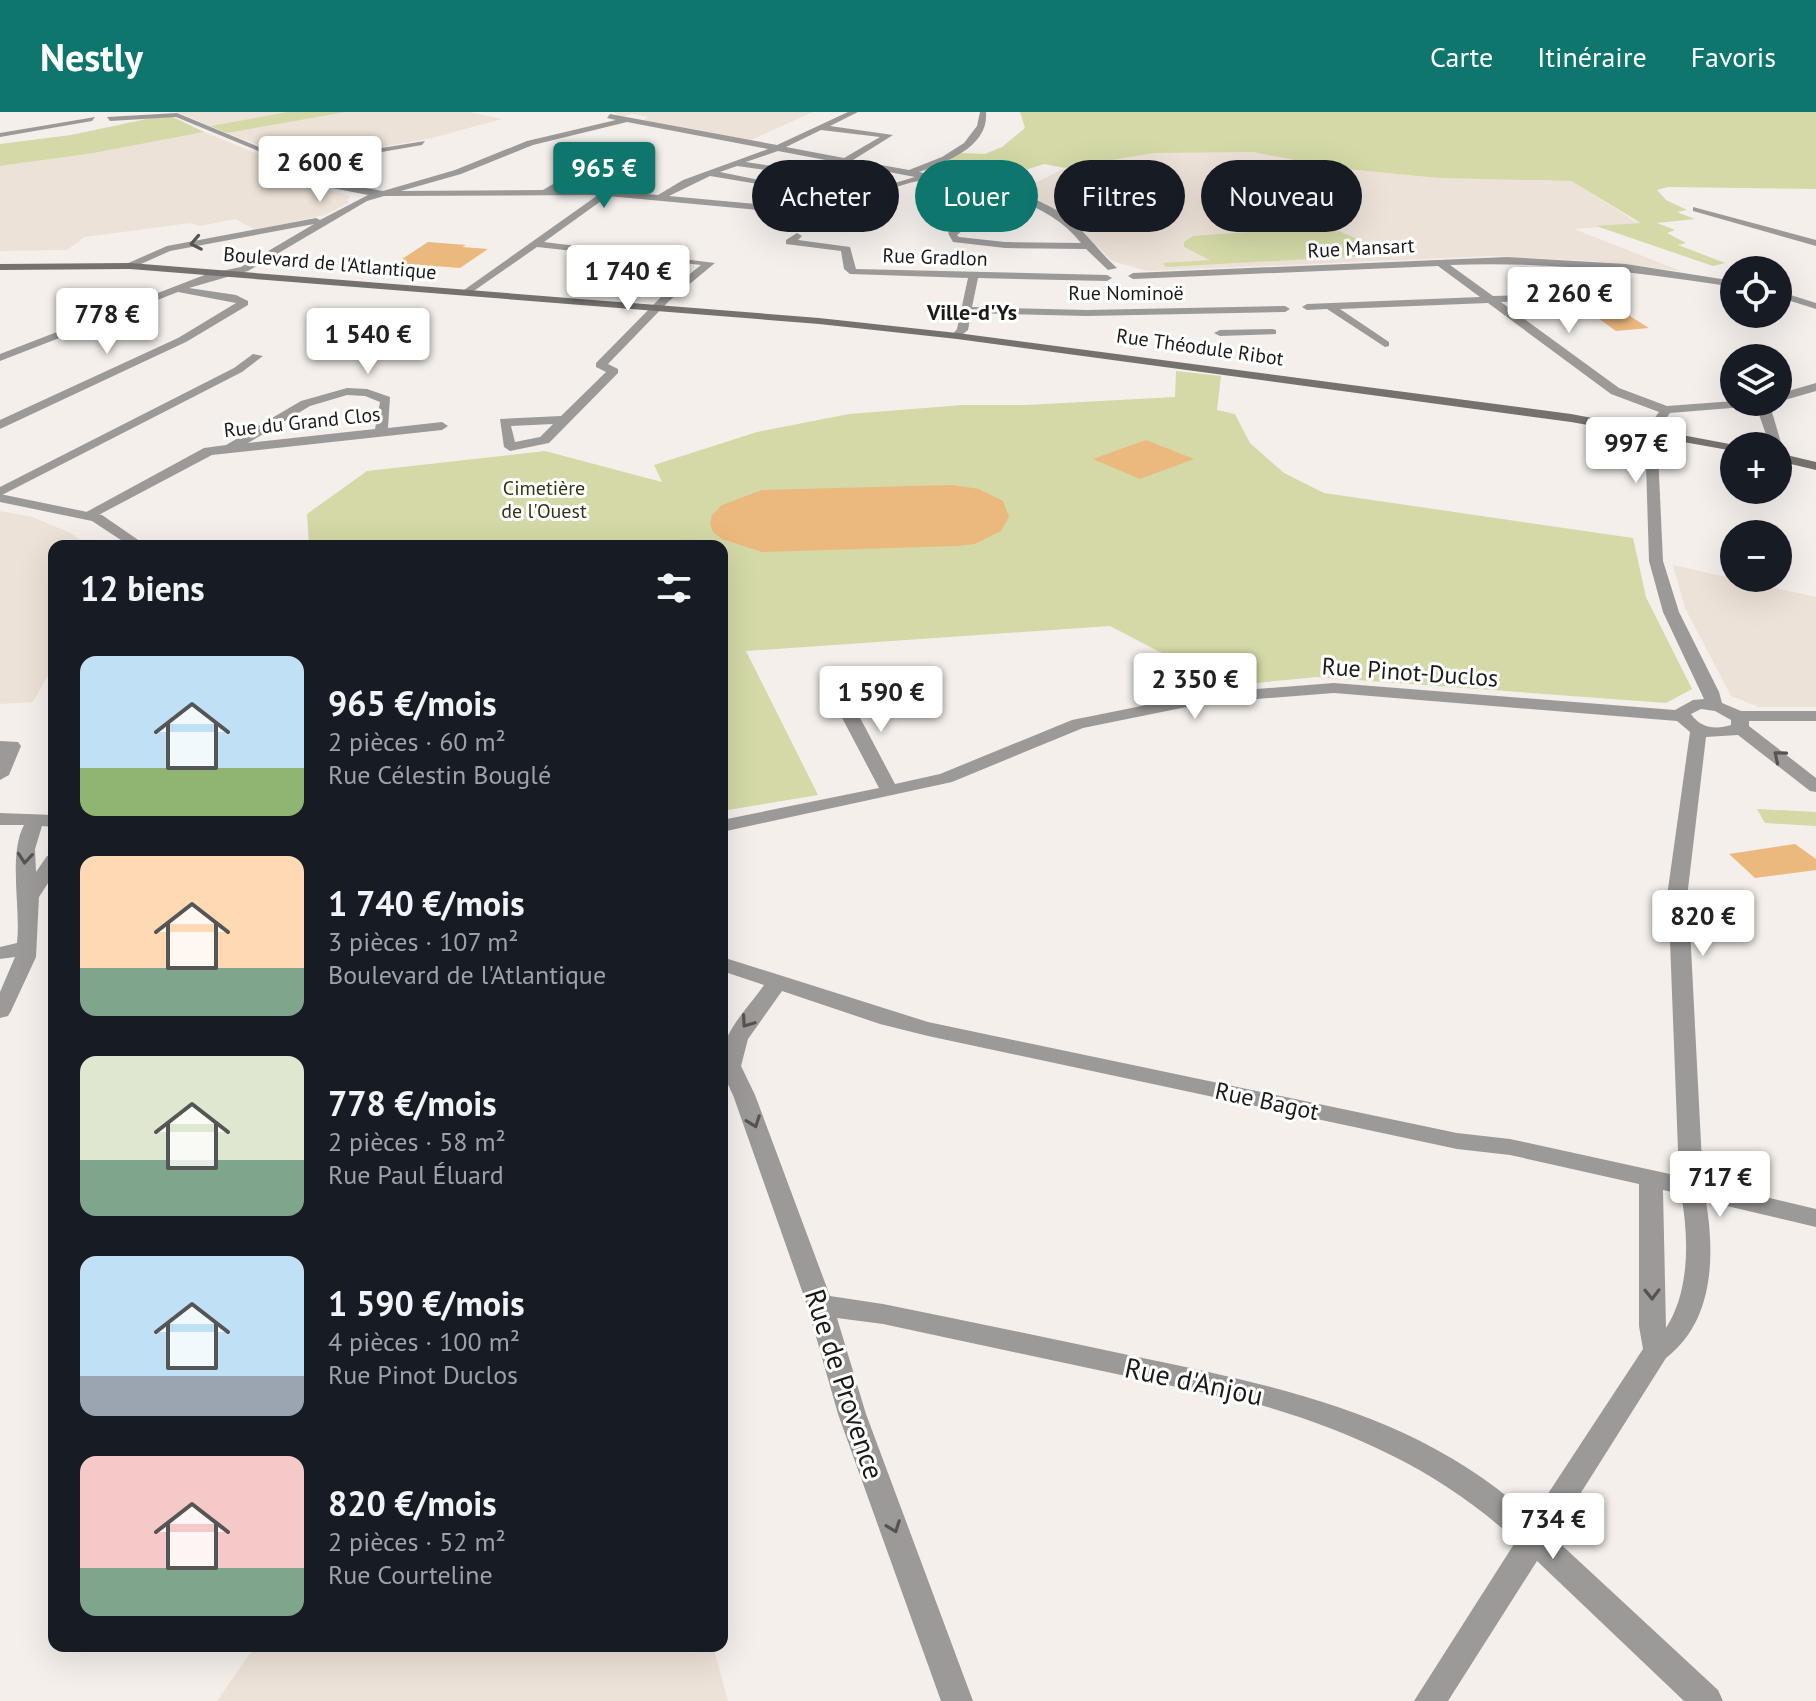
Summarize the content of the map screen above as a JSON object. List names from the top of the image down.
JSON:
{
  "streets": {
    "main road": ["Boulevard de l'Atlantique", "Rue Théodule Ribot"],
    "street": [
      "Rue Mansart",
      "Rue Gradlon",
      "Rue Nominoë",
      "Rue du Grand Clos",
      "Rue Pinot-Duclos",
      "Rue Bagot",
      "Rue d'Anjou",
      "Rue de Provence"
    ]
  },
  "crossings": [
    ["Rue Mansart", "Rue Gradlon"],
    ["Boulevard de l'Atlantique", "Rue Théodule Ribot"],
    ["Rue Bagot", "Rue de Provence"],
    ["Rue d'Anjou", "Rue de Provence"]
  ],
  "one_way": ["Rue de Provence"],
  "districts": ["Ville-d'Ys"],
  "parks": ["Cimetière de l'Ouest"],
  "page": {
    "header": "Nestly",
    "nav": ["Carte", "Itinéraire", "Favoris"],
    "price": [
      "2 600 €",
      "965 €",
      "1 740 €",
      "2 260 €",
      "778 €",
      "1 540 €",
      "997 €",
      "2 350 €",
      "1 590 €",
      "820 €",
      "717 €",
      "734 €"
    ],
    "chip": [
      "Acheter",
      "Louer",
      "Filtres",
      "Nouveau"
    ],
    "map_buttons": ["+", "−"],
    "heading": "12 biens",
    "list": [
      {
        "name": "965 €/mois",
        "note": "2 pièces · 60 m² · Rue Célestin Bouglé"
      },
      {
        "name": "1 740 €/mois",
        "note": "3 pièces · 107 m² · Boulevard de l'Atlantique"
      },
      {
        "name": "778 €/mois",
        "note": "2 pièces · 58 m² · Rue Paul Éluard"
      },
      {
        "name": "1 590 €/mois",
        "note": "4 pièces · 100 m² · Rue Pinot Duclos"
      },
      {
        "name": "820 €/mois",
        "note": "2 pièces · 52 m² · Rue Courteline"
      }
    ]
  }
}
